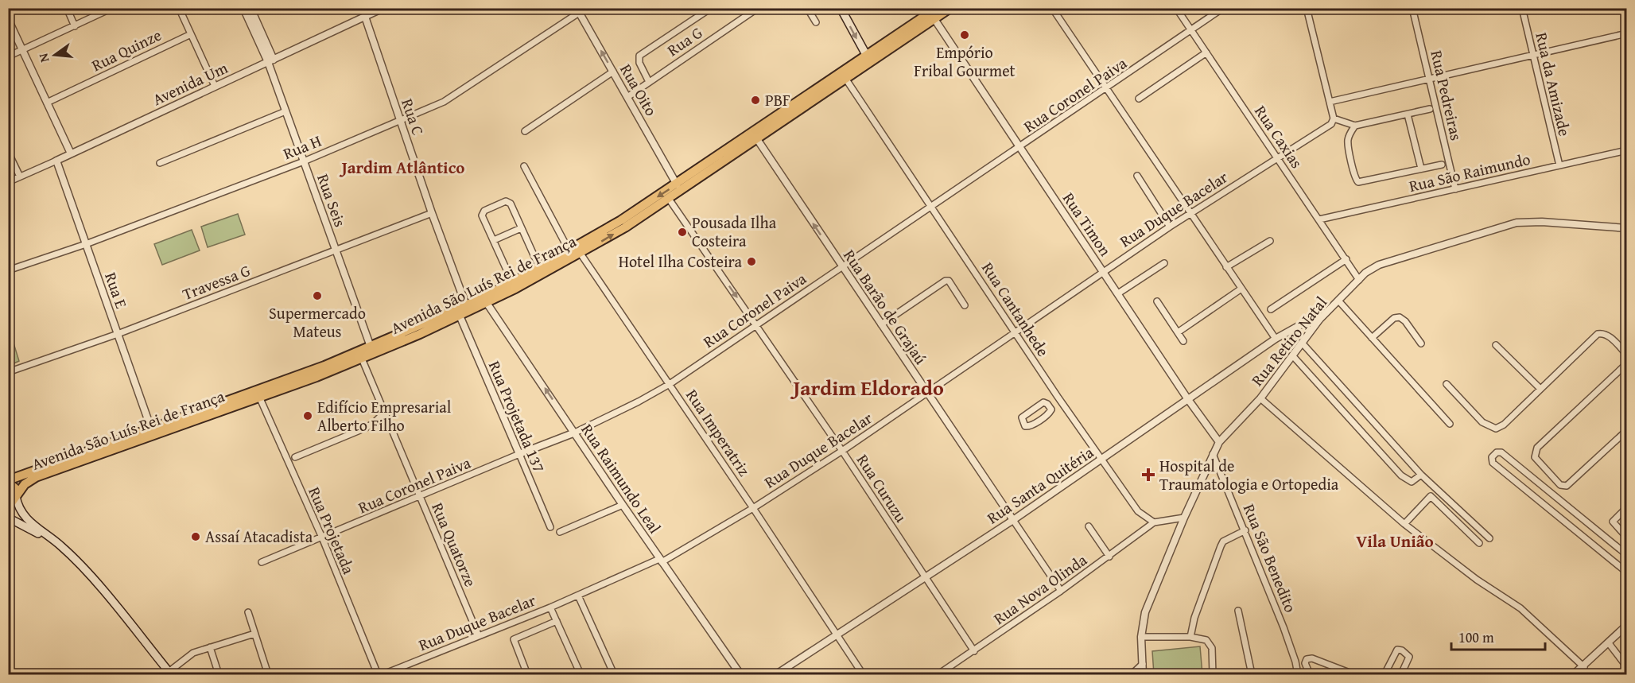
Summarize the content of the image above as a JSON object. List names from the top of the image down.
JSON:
{
  "streets": {
    "main road": ["Avenida São Luís Rei de França"],
    "street": [
      "Rua G",
      "Rua Quinze",
      "Avenida Um",
      "Rua da Amizade",
      "Rua Oito",
      "Rua Coronel Paiva",
      "Rua Pedreiras",
      "Rua C",
      "Rua Caxias",
      "Rua H",
      "Rua São Raimundo",
      "Rua Seis",
      "Rua Duque Bacelar",
      "Rua Timon",
      "Travessa G",
      "Rua E",
      "Rua Barão de Grajaú",
      "Rua Cantanhede",
      "Rua Retiro Natal",
      "Rua Projetada 137",
      "Rua Imperatriz",
      "Rua Raimundo Leal",
      "Rua Santa Quitéria",
      "Rua Curuzu",
      "Rua Projetada",
      "Rua Quatorze",
      "Rua São Benedito",
      "Rua Nova Olinda"
    ]
  },
  "crossings": [
    ["Rua G", "Rua Oito"],
    ["Avenida Um", "Rua C"],
    ["Avenida Um", "Rua Seis"],
    ["Avenida Um", "Rua E"],
    ["Rua da Amizade", "Rua São Raimundo"],
    ["Rua Oito", "Rua H"],
    ["Rua Oito", "Avenida São Luís Rei de França"],
    ["Rua Coronel Paiva", "Rua Caxias"],
    ["Rua Coronel Paiva", "Rua Timon"],
    ["Rua Coronel Paiva", "Rua Barão de Grajaú"],
    ["Rua Coronel Paiva", "Rua Cantanhede"],
    ["Rua Coronel Paiva", "Rua Projetada 137"],
    ["Rua Coronel Paiva", "Rua Imperatriz"],
    ["Rua Coronel Paiva", "Rua Raimundo Leal"],
    ["Rua Coronel Paiva", "Rua Curuzu"],
    ["Rua Coronel Paiva", "Rua Projetada"],
    ["Rua Coronel Paiva", "Rua Quatorze"],
    ["Rua Pedreiras", "Rua São Raimundo"],
    ["Rua C", "Rua H"],
    ["Rua C", "Travessa G"],
    ["Rua C", "Avenida São Luís Rei de França"],
    ["Rua Caxias", "Rua São Raimundo"],
    ["Rua Caxias", "Rua Duque Bacelar"],
    ["Rua Caxias", "Rua Retiro Natal"],
    ["Rua H", "Rua Seis"],
    ["Rua H", "Rua E"],
    ["Rua Seis", "Travessa G"],
    ["Rua Seis", "Avenida São Luís Rei de França"],
    ["Rua Duque Bacelar", "Rua Timon"],
    ["Rua Duque Bacelar", "Rua Barão de Grajaú"],
    ["Rua Duque Bacelar", "Rua Cantanhede"],
    ["Rua Duque Bacelar", "Rua Imperatriz"],
    ["Rua Duque Bacelar", "Rua Raimundo Leal"],
    ["Rua Duque Bacelar", "Rua Curuzu"],
    ["Rua Duque Bacelar", "Rua Quatorze"],
    ["Rua Timon", "Avenida São Luís Rei de França"],
    ["Rua Timon", "Rua Retiro Natal"],
    ["Rua Timon", "Rua Santa Quitéria"],
    ["Travessa G", "Rua E"],
    ["Avenida São Luís Rei de França", "Rua E"],
    ["Avenida São Luís Rei de França", "Rua Barão de Grajaú"],
    ["Avenida São Luís Rei de França", "Rua Cantanhede"],
    ["Avenida São Luís Rei de França", "Rua Projetada 137"],
    ["Avenida São Luís Rei de França", "Rua Imperatriz"],
    ["Avenida São Luís Rei de França", "Rua Raimundo Leal"],
    ["Avenida São Luís Rei de França", "Rua Curuzu"],
    ["Avenida São Luís Rei de França", "Rua Projetada"],
    ["Avenida São Luís Rei de França", "Rua Quatorze"],
    ["Rua Barão de Grajaú", "Rua Santa Quitéria"],
    ["Rua Barão de Grajaú", "Rua Nova Olinda"],
    ["Rua Cantanhede", "Rua Santa Quitéria"],
    ["Rua Cantanhede", "Rua Nova Olinda"],
    ["Rua Retiro Natal", "Rua Santa Quitéria"],
    ["Rua Retiro Natal", "Rua São Benedito"],
    ["Rua Imperatriz", "Rua Santa Quitéria"],
    ["Rua Santa Quitéria", "Rua Curuzu"],
    ["Rua Curuzu", "Rua Nova Olinda"]
  ],
  "one_way": ["Rua Oito", "Rua Raimundo Leal"],
  "districts": ["Jardim Atlântico", "Jardim Eldorado", "Vila União"],
  "places": {
    "other": [
      "Empório Fribal Gourmet",
      "PBF",
      "Pousada Ilha Costeira",
      "Hotel Ilha Costeira",
      "Supermercado Mateus",
      "Edifício Empresarial Alberto Filho",
      "Assaí Atacadista"
    ],
    "health": ["Hospital de Traumatologia e Ortopedia"]
  },
  "scale_bar": "100 m",
  "north": "left"
}
